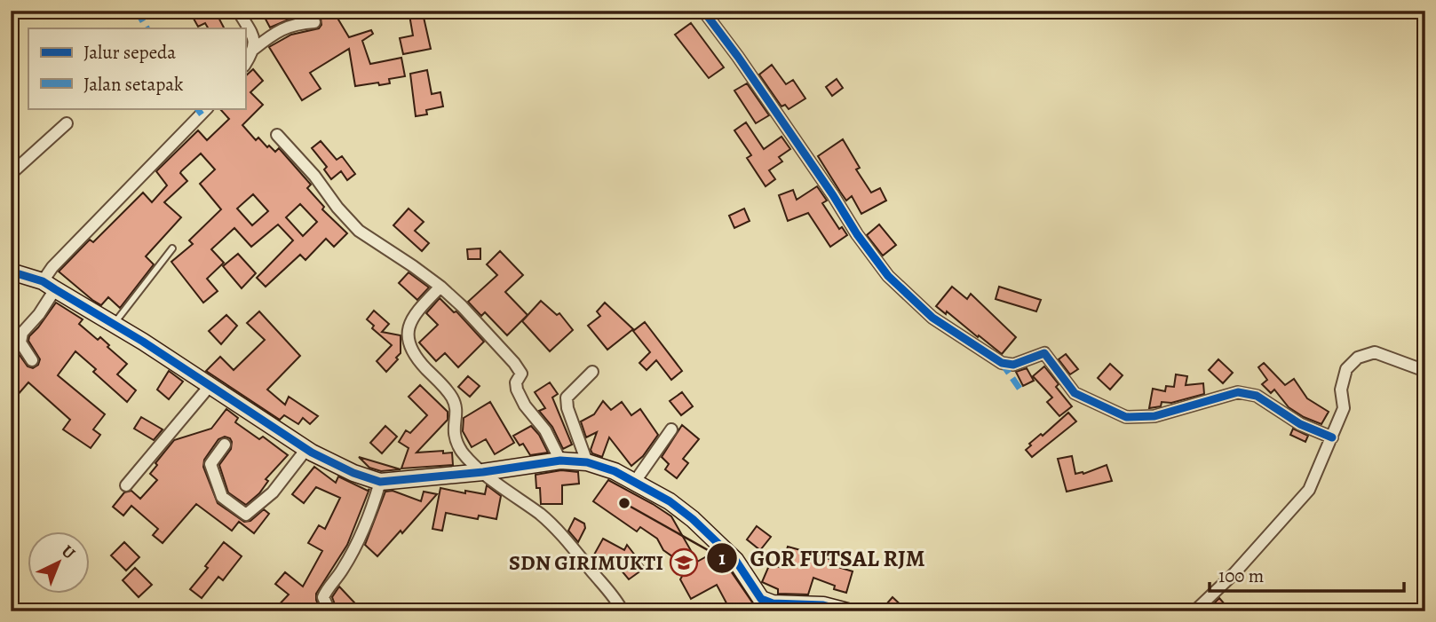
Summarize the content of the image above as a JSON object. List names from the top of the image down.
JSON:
{
  "places": {
    "other": ["GOR FUTSAL RJM"],
    "school or university": ["SDN GIRIMUKTI"]
  },
  "legend": ["Jalur sepeda", "Jalan setapak"],
  "scale_bar": "100 m",
  "north": "top right"
}
